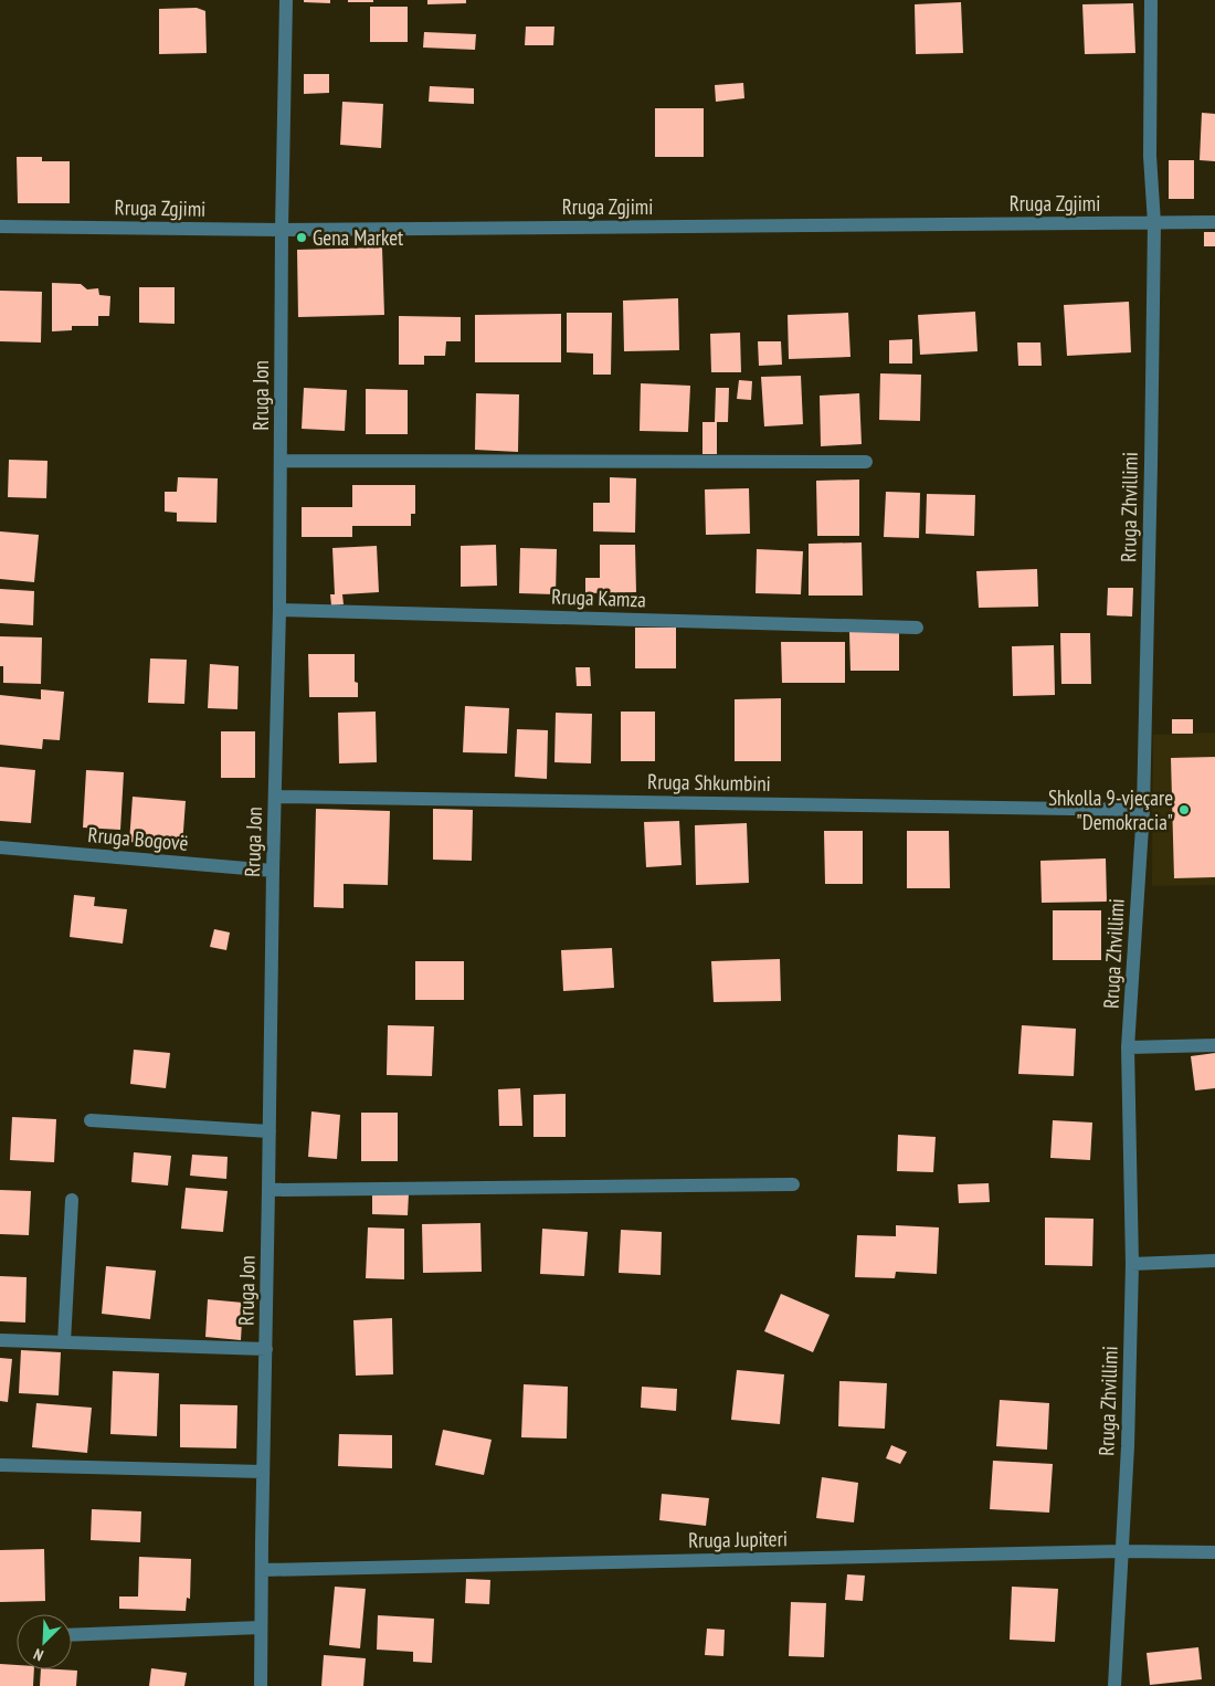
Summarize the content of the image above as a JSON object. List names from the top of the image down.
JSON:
{
  "streets": {
    "street": [
      "Rruga Zgjimi",
      "Rruga Jon",
      "Rruga Zhvillimi",
      "Rruga Kamza",
      "Rruga Shkumbini",
      "Rruga Bogovë",
      "Rruga Jupiteri"
    ]
  },
  "crossings": [
    ["Rruga Zgjimi", "Rruga Jon"],
    ["Rruga Zgjimi", "Rruga Zhvillimi"],
    ["Rruga Jon", "Rruga Kamza"],
    ["Rruga Jon", "Rruga Shkumbini"],
    ["Rruga Jon", "Rruga Bogovë"],
    ["Rruga Jon", "Rruga Jupiteri"],
    ["Rruga Zhvillimi", "Rruga Shkumbini"],
    ["Rruga Zhvillimi", "Rruga Jupiteri"]
  ],
  "places": ["Gena Market", "Shkolla 9-vjeçare \"Demokracia\""],
  "north": "bottom left"
}
